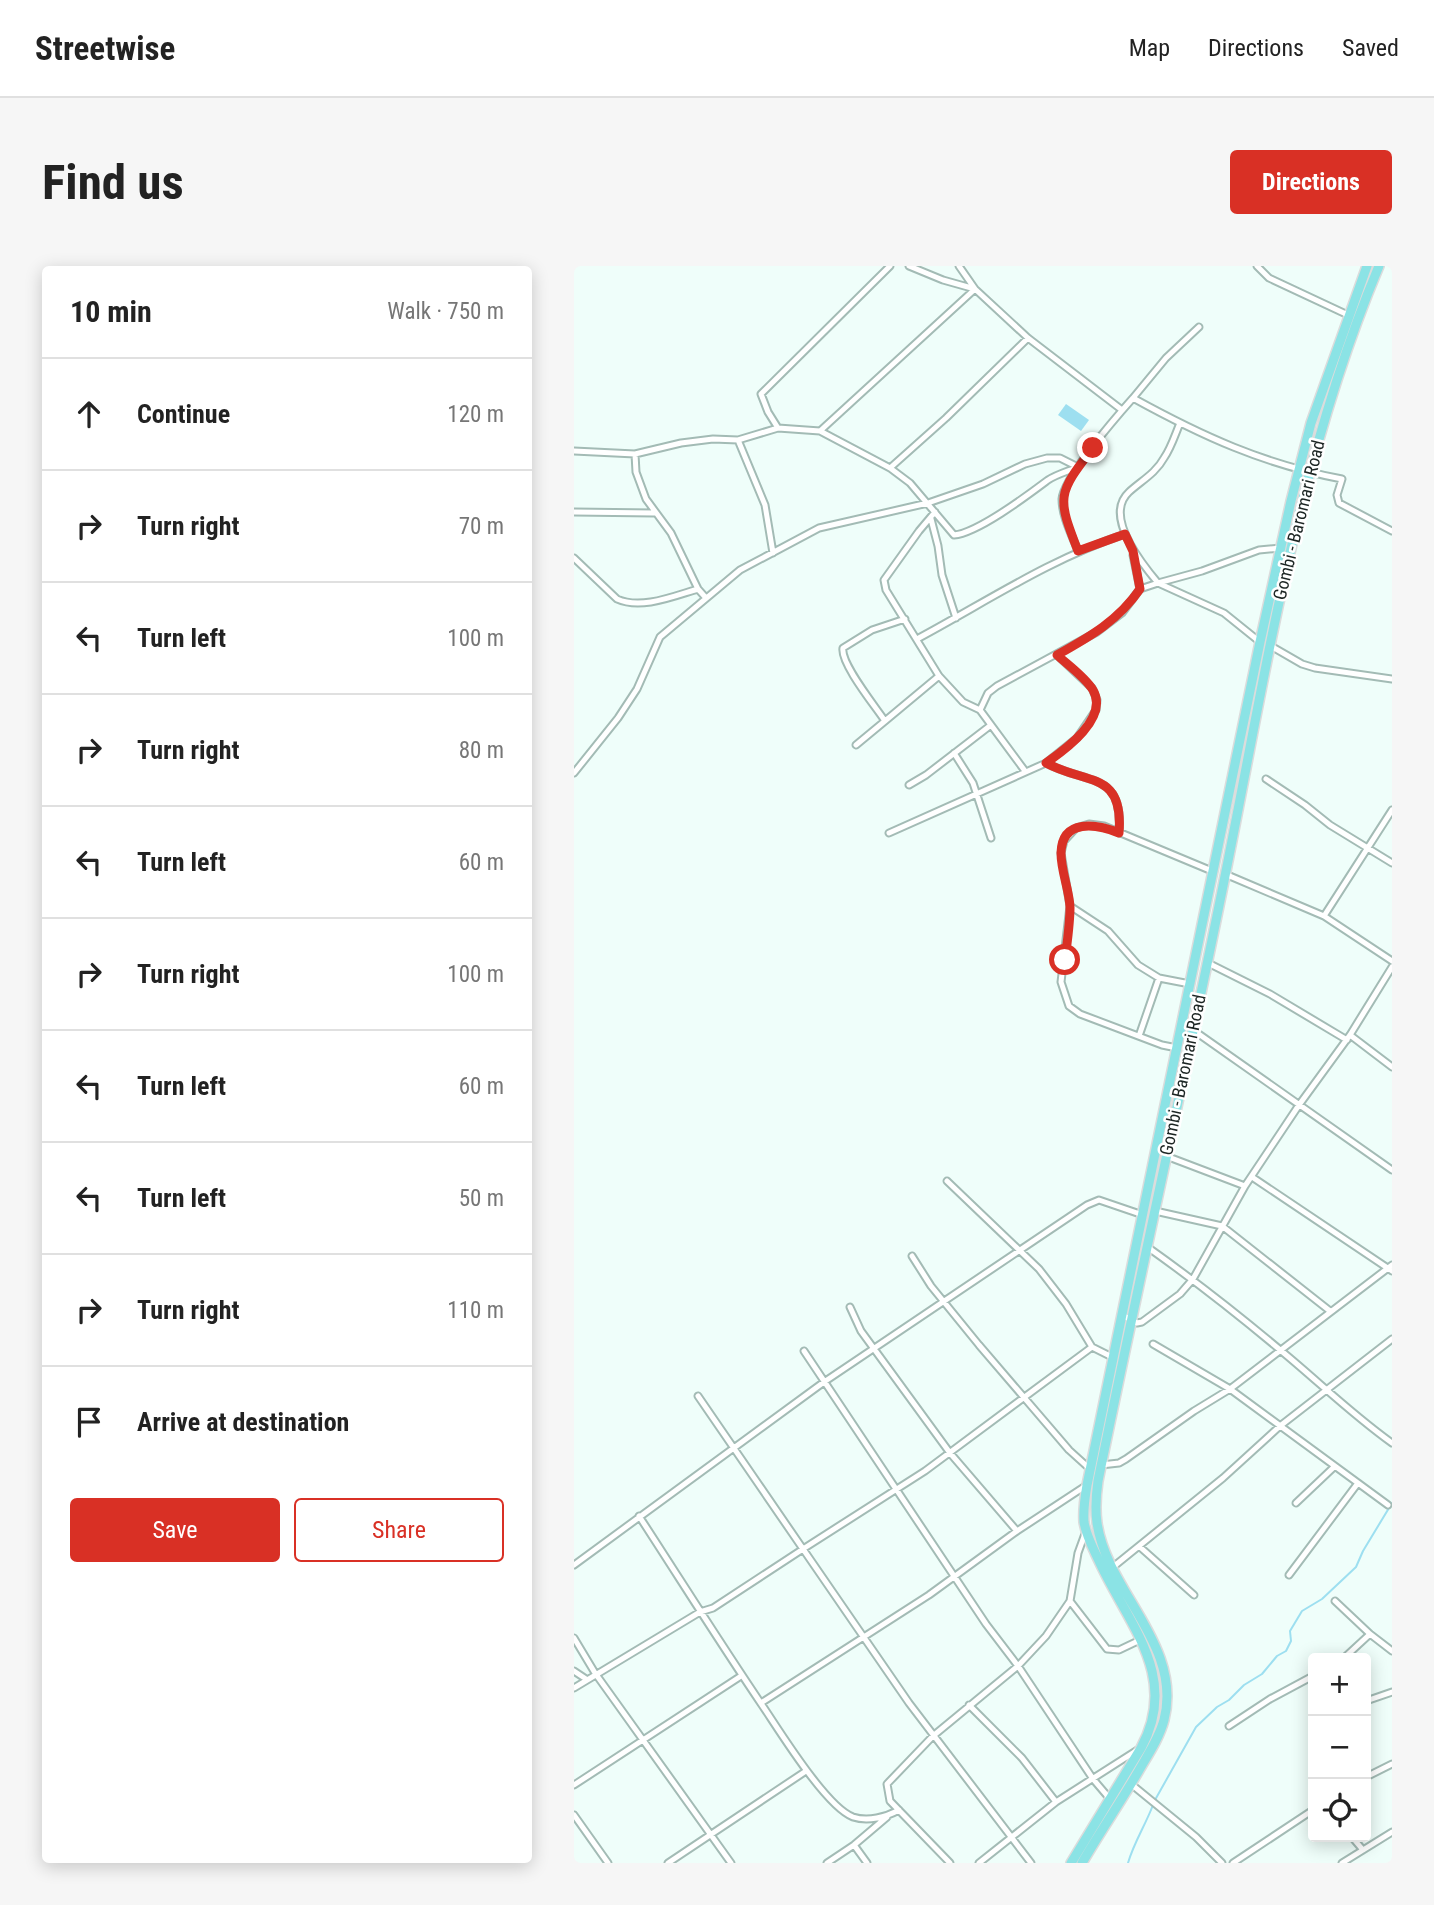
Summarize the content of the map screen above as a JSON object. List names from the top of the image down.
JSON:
{
  "streets": {
    "main road": ["Gombi - Baromari Road"]
  },
  "page": {
    "header": "Streetwise",
    "nav": ["Map", "Directions", "Saved"],
    "buttons": [
      "Directions",
      ["Save", "Share"]
    ],
    "title": "Find us",
    "heading": ["10 min", "Walk · 750 m"],
    "list": [
      ["Continue", "120 m"],
      ["Turn right", "70 m"],
      ["Turn left", "100 m"],
      ["Turn right", "80 m"],
      ["Turn left", "60 m"],
      ["Turn right", "100 m"],
      ["Turn left", "60 m"],
      ["Turn left", "50 m"],
      ["Turn right", "110 m"],
      "Arrive at destination"
    ],
    "map_buttons": ["+", "−"]
  }
}
